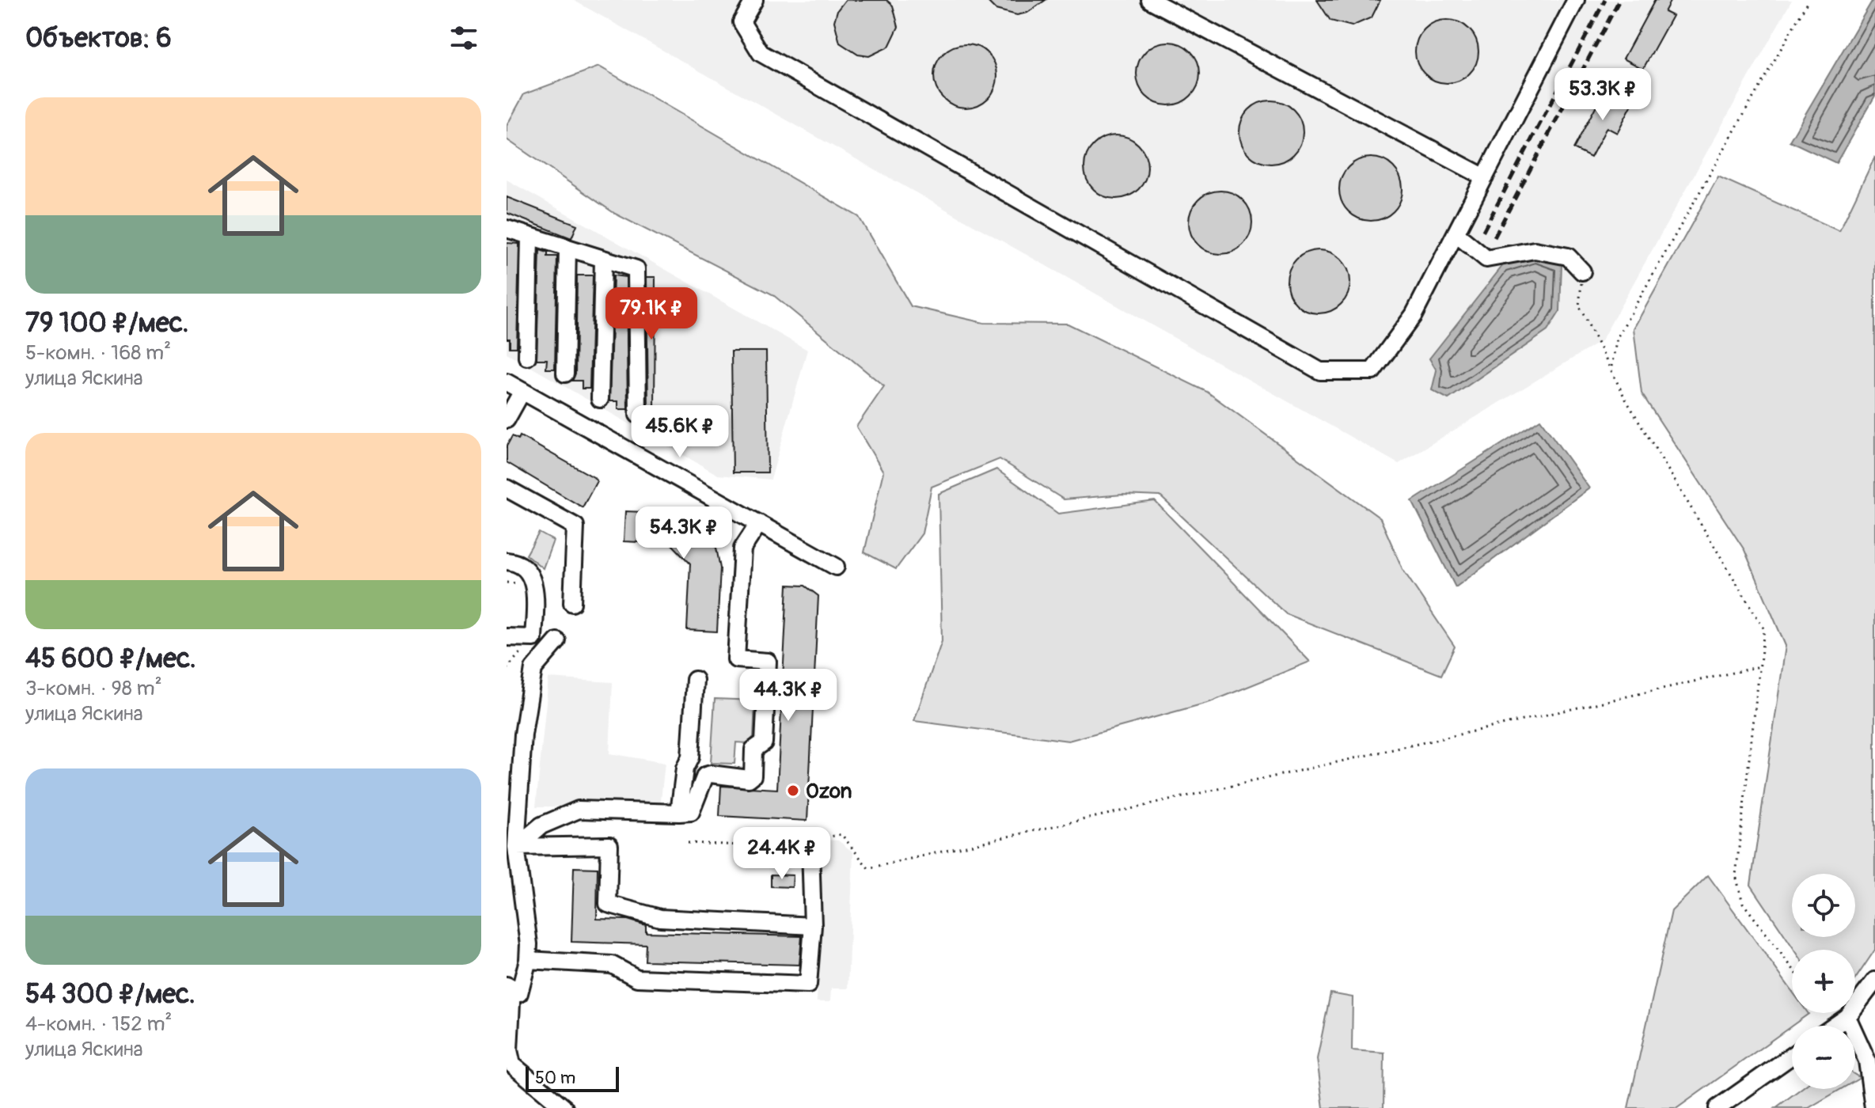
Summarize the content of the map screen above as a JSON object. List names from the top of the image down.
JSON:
{
  "places": ["Ozon"],
  "scale_bar": "50 m",
  "page": {
    "heading": "Объектов: 6",
    "price": [
      "53.3K ₽",
      "79.1K ₽",
      "45.6K ₽",
      "54.3K ₽",
      "44.3K ₽",
      "24.4K ₽"
    ],
    "list": [
      {
        "name": "79 100 ₽/мес.",
        "note": "5-комн. · 168 m² · улица Яскина"
      },
      {
        "name": "45 600 ₽/мес.",
        "note": "3-комн. · 98 m² · улица Яскина"
      },
      {
        "name": "54 300 ₽/мес.",
        "note": "4-комн. · 152 m² · улица Яскина"
      }
    ],
    "map_buttons": ["+", "−"],
    "scale": "50 m"
  }
}
